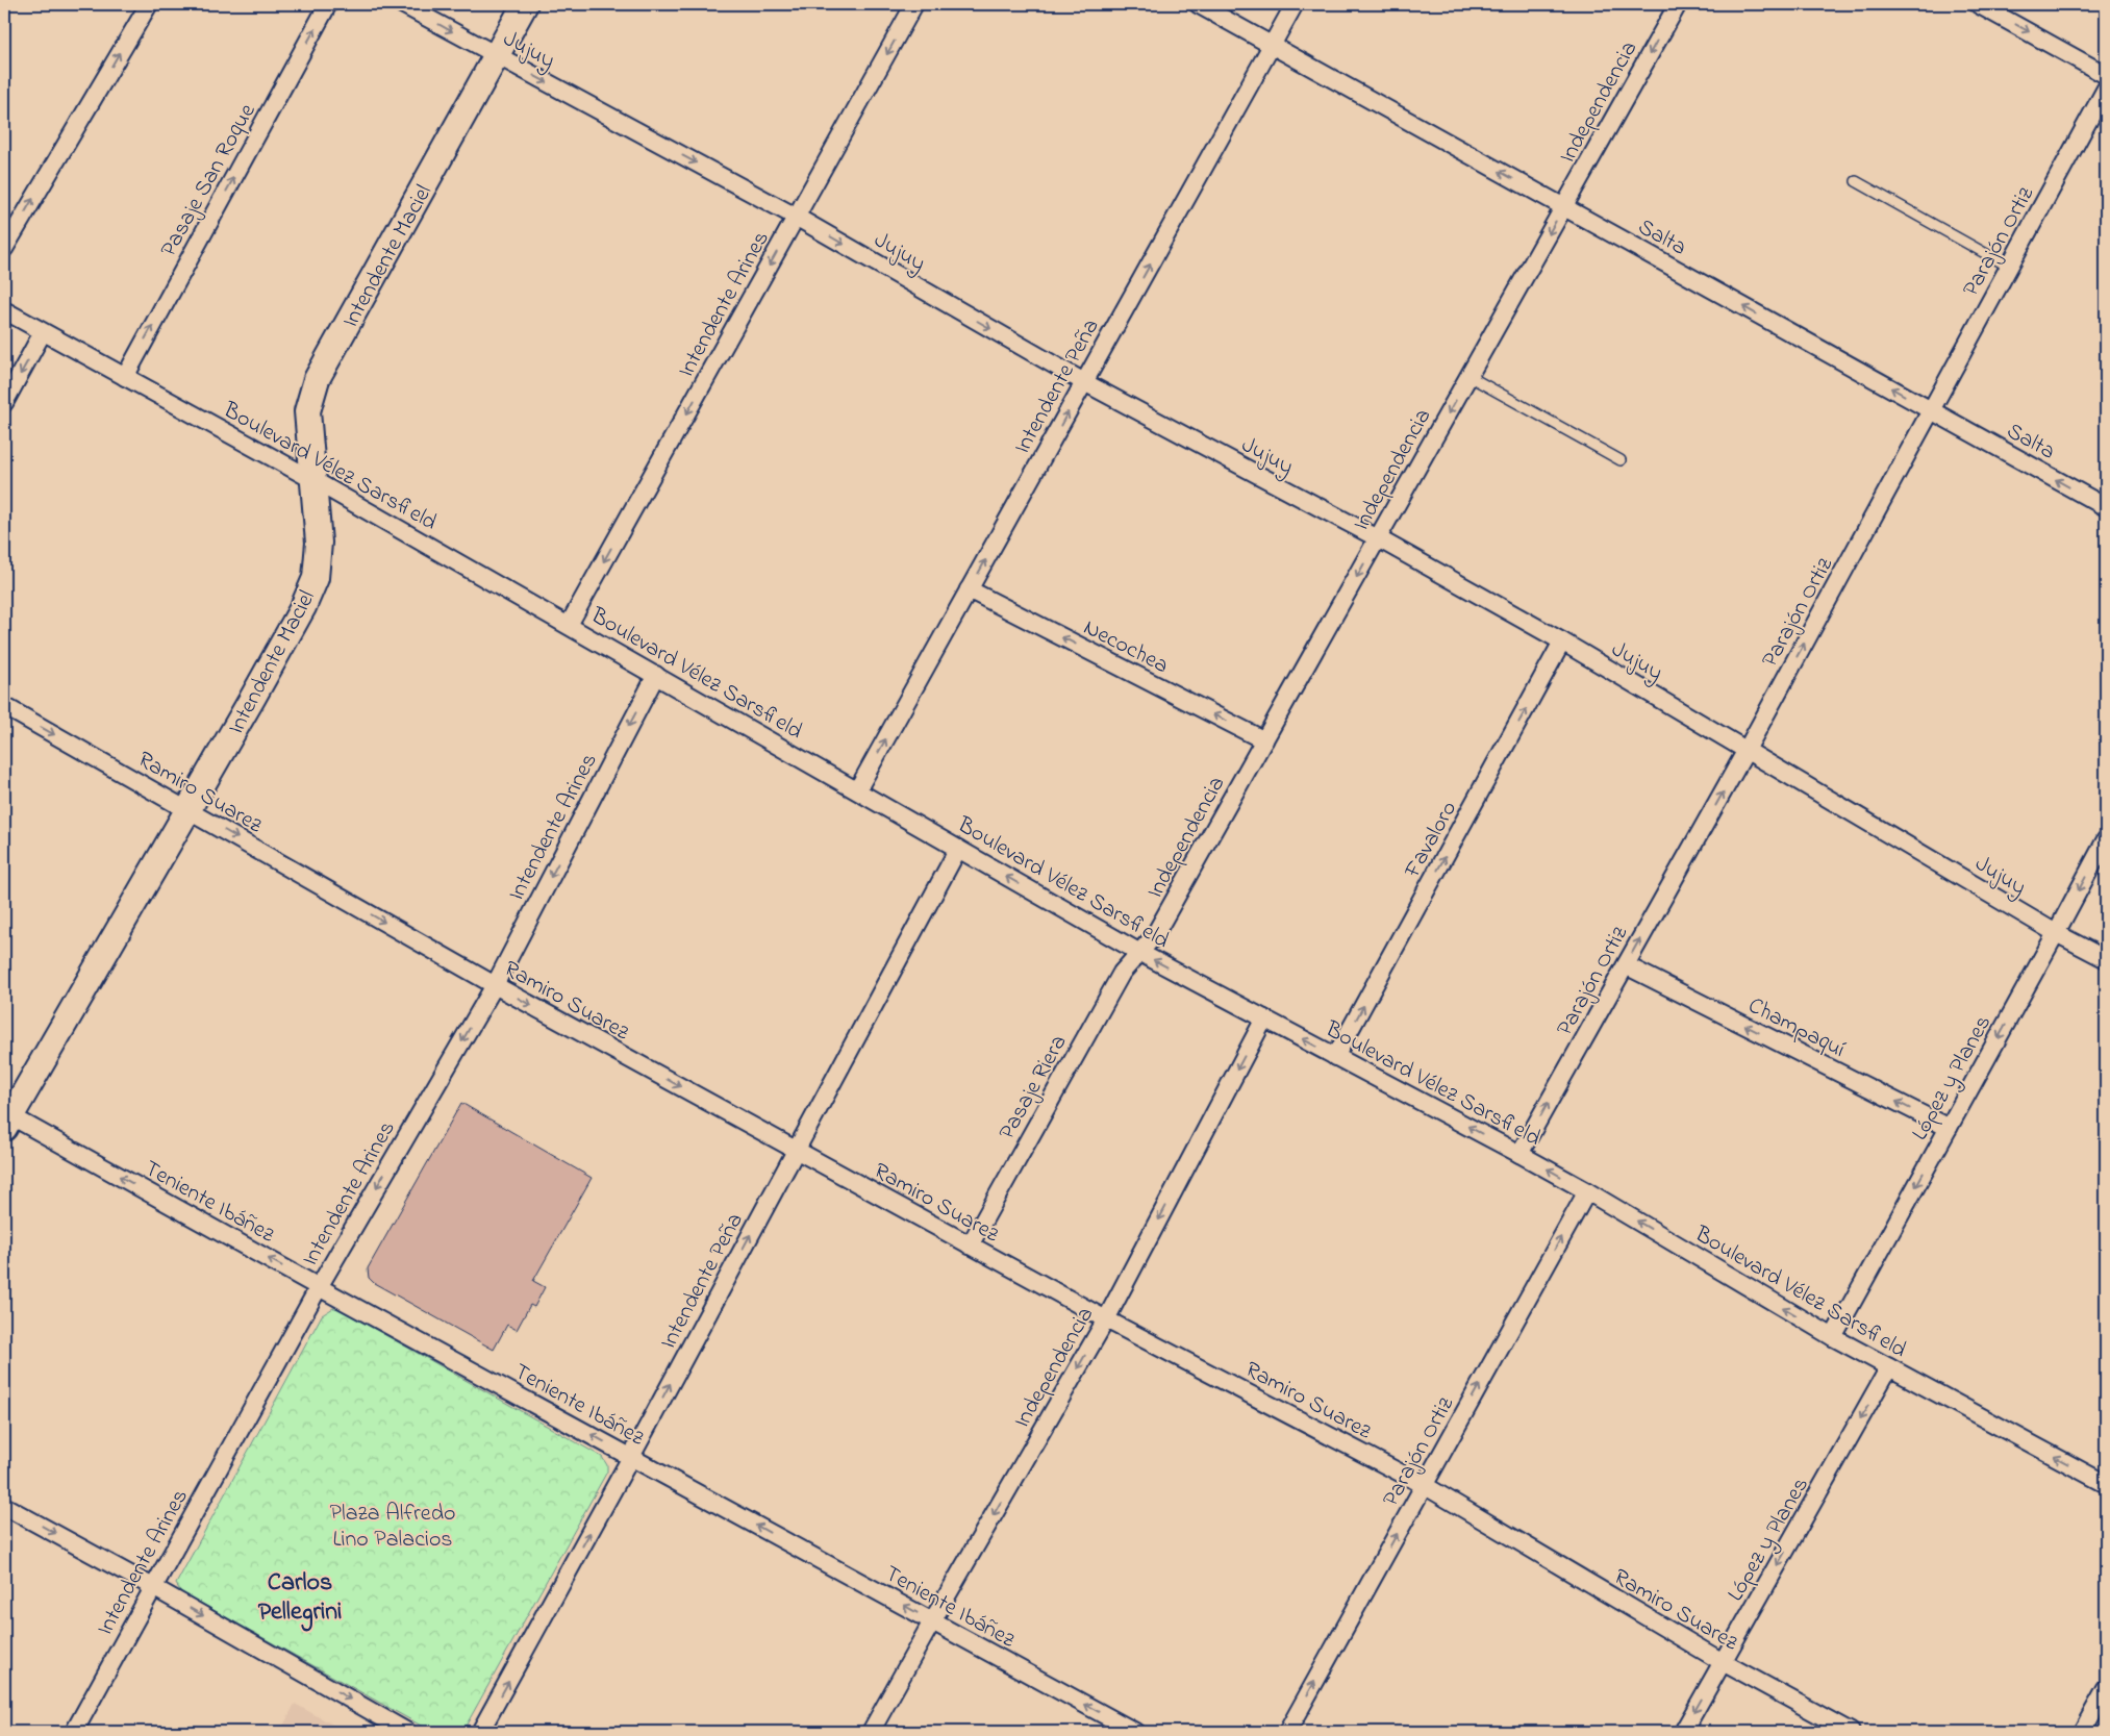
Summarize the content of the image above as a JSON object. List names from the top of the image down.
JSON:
{
  "streets": {
    "main road": ["Intendente Maciel"],
    "street": [
      "Jujuy",
      "Independencia",
      "Pasaje San Roque",
      "Salta",
      "Parajón Ortiz",
      "Intendente Arines",
      "Intendente Peña",
      "Boulevard Vélez Sarsfield",
      "Necochea",
      "Ramiro Suarez",
      "Favaloro",
      "Champaquí",
      "López y Planes",
      "Pasaje Riera",
      "Teniente Ibáñez"
    ]
  },
  "crossings": [
    ["Jujuy", "Independencia"],
    ["Jujuy", "Parajón Ortiz"],
    ["Jujuy", "Intendente Maciel"],
    ["Jujuy", "Intendente Arines"],
    ["Jujuy", "Intendente Peña"],
    ["Jujuy", "Favaloro"],
    ["Jujuy", "López y Planes"],
    ["Independencia", "Salta"],
    ["Independencia", "Boulevard Vélez Sarsfield"],
    ["Independencia", "Necochea"],
    ["Independencia", "Ramiro Suarez"],
    ["Independencia", "Pasaje Riera"],
    ["Independencia", "Teniente Ibáñez"],
    ["Pasaje San Roque", "Boulevard Vélez Sarsfield"],
    ["Salta", "Parajón Ortiz"],
    ["Salta", "Intendente Peña"],
    ["Parajón Ortiz", "Boulevard Vélez Sarsfield"],
    ["Parajón Ortiz", "Ramiro Suarez"],
    ["Parajón Ortiz", "Champaquí"],
    ["Intendente Maciel", "Boulevard Vélez Sarsfield"],
    ["Intendente Maciel", "Ramiro Suarez"],
    ["Intendente Maciel", "Teniente Ibáñez"],
    ["Intendente Arines", "Boulevard Vélez Sarsfield"],
    ["Intendente Arines", "Ramiro Suarez"],
    ["Intendente Arines", "Teniente Ibáñez"],
    ["Intendente Peña", "Boulevard Vélez Sarsfield"],
    ["Intendente Peña", "Necochea"],
    ["Intendente Peña", "Ramiro Suarez"],
    ["Intendente Peña", "Teniente Ibáñez"],
    ["Boulevard Vélez Sarsfield", "Favaloro"],
    ["Boulevard Vélez Sarsfield", "López y Planes"],
    ["Boulevard Vélez Sarsfield", "Pasaje Riera"],
    ["Ramiro Suarez", "López y Planes"],
    ["Ramiro Suarez", "Pasaje Riera"],
    ["Champaquí", "López y Planes"]
  ],
  "one_way": [
    "Jujuy",
    "Independencia",
    "Pasaje San Roque",
    "Salta",
    "Parajón Ortiz",
    "Intendente Arines",
    "Intendente Peña",
    "Boulevard Vélez Sarsfield",
    "Necochea",
    "Ramiro Suarez",
    "Favaloro",
    "Champaquí",
    "López y Planes",
    "Teniente Ibáñez"
  ],
  "districts": ["Carlos Pellegrini"],
  "parks": ["Plaza Alfredo Lino Palacios"]
}
